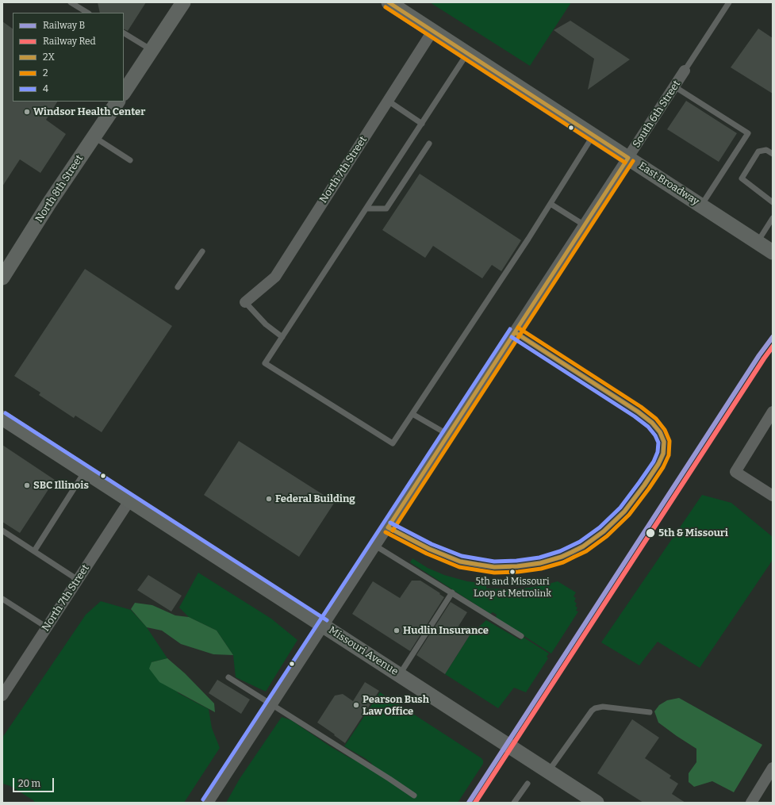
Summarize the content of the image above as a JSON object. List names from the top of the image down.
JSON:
{
  "streets": {
    "main road": ["East Broadway", "North 8th Street", "Missouri Avenue"],
    "street": ["South 6th Street", "North 7th Street"]
  },
  "crossings": [
    ["South 6th Street", "East Broadway"],
    ["South 6th Street", "Missouri Avenue"],
    ["North 7th Street", "East Broadway"],
    ["North 7th Street", "Missouri Avenue"]
  ],
  "places": [
    "Windsor Health Center",
    "SBC Illinois",
    "Federal Building",
    "5th & Missouri",
    "5th and Missouri Loop at Metrolink",
    "Hudlin Insurance",
    "Pearson Bush Law Office"
  ],
  "lines": [
    "transit line 2X",
    "transit line 2",
    "transit line 4",
    "rail line B",
    "rail line Red"
  ],
  "legend": [
    "Railway B",
    "Railway Red",
    "2X",
    "2",
    "4"
  ],
  "scale_bar": "20 m"
}
